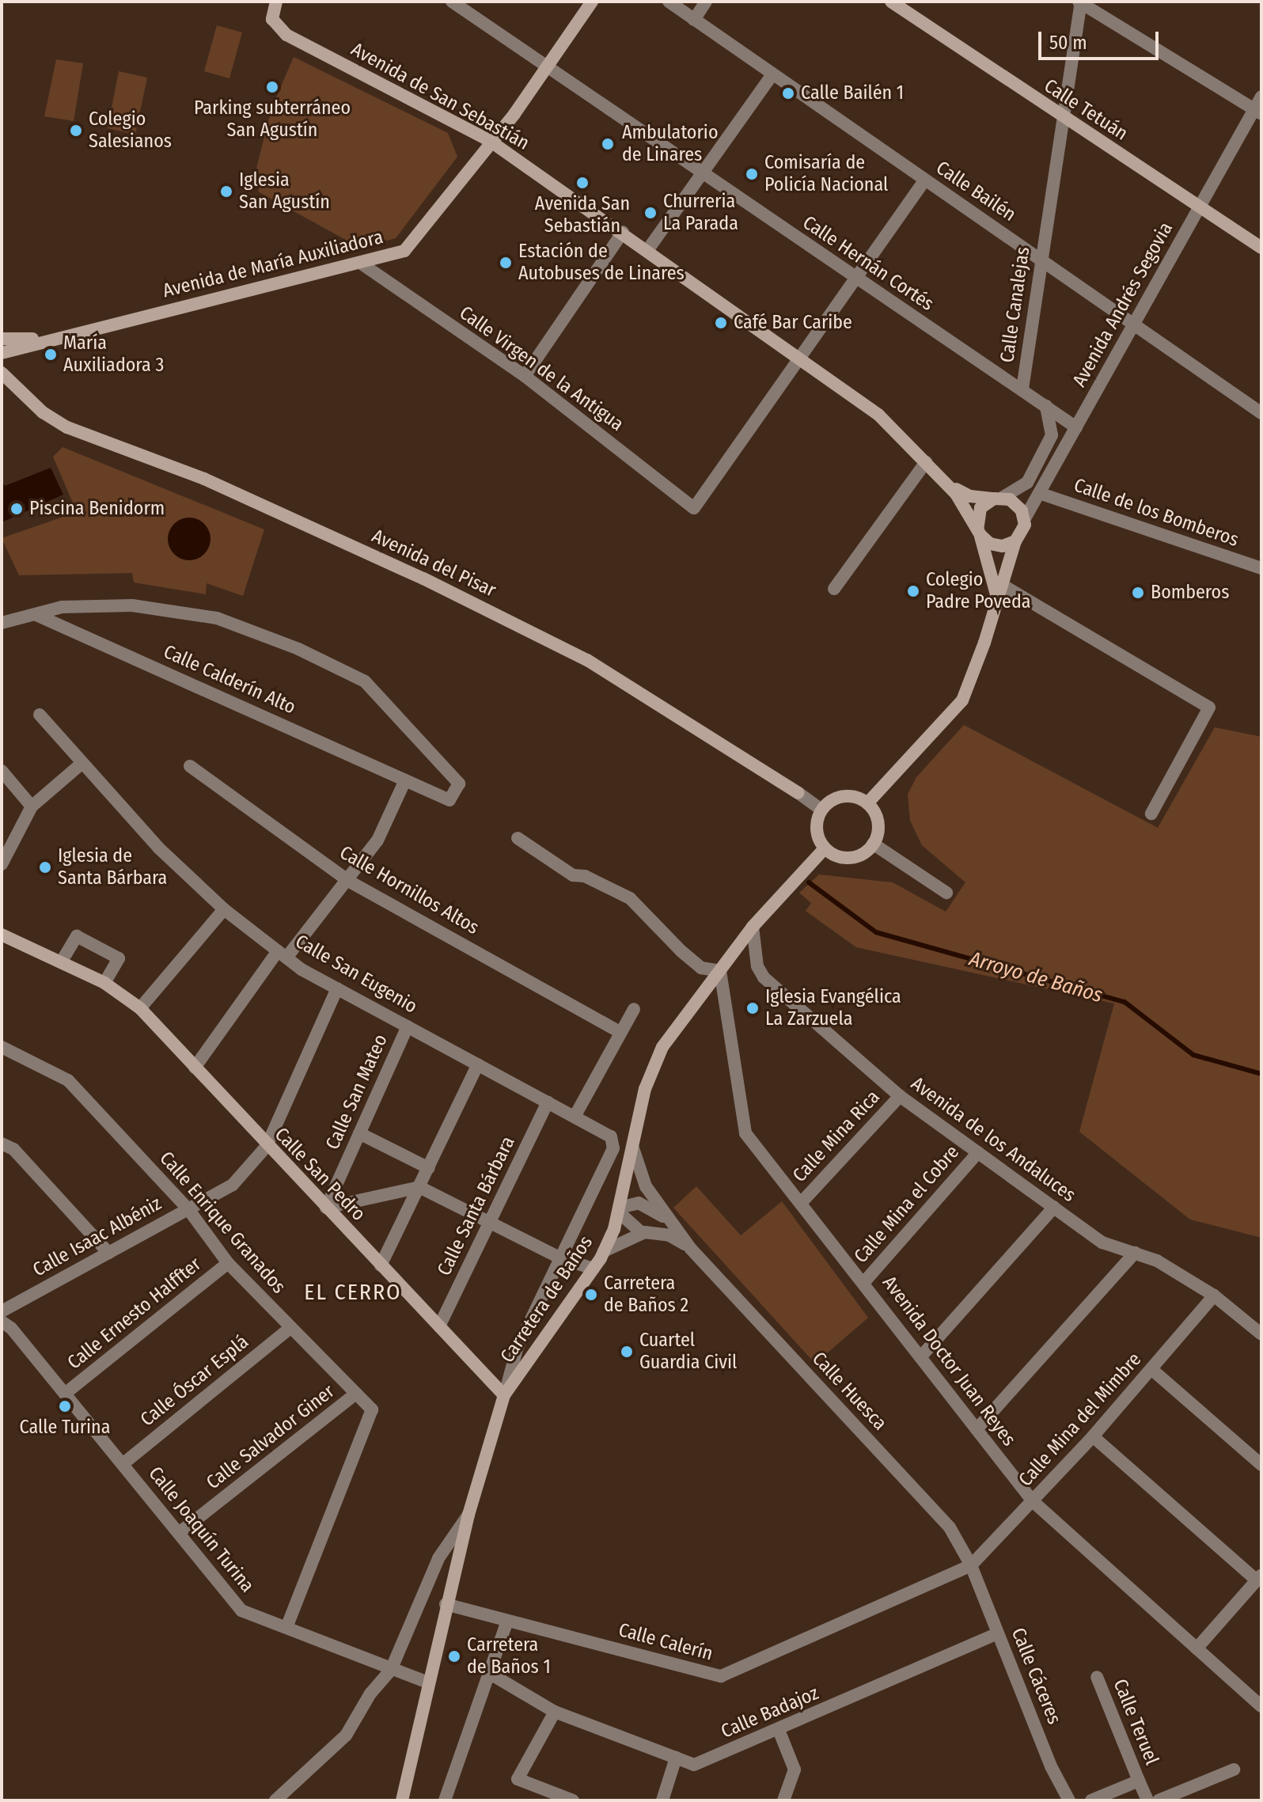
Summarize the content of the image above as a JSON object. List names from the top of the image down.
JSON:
{
  "streets": {
    "main road": [
      "Avenida de San Sebastián",
      "Calle Tetuán",
      "Avenida de María Auxiliadora",
      "Avenida del Pisar",
      "Calle San Pedro",
      "Carretera de Baños"
    ],
    "street": [
      "Calle Bailén",
      "Calle Hernán Cortés",
      "Calle Canalejas",
      "Avenida Andrés Segovia",
      "Calle Virgen de la Antigua",
      "Calle de los Bomberos",
      "Calle Calderín Alto",
      "Calle Hornillos Altos",
      "Calle San Eugenio",
      "Calle San Mateo",
      "Calle Mina Rica",
      "Avenida de los Andaluces",
      "Calle Mina el Cobre",
      "Calle Santa Bárbara",
      "Calle Enrique Granados",
      "Calle Isaac Albéniz",
      "Calle Ernesto Halffter",
      "Avenida Doctor Juan Reyes",
      "Calle Óscar Esplá",
      "Calle Huesca",
      "Calle Mina del Mimbre",
      "Calle Salvador Giner",
      "Calle Joaquín Turina",
      "Calle Calerín",
      "Calle Cáceres",
      "Calle Badajoz",
      "Calle Teruel"
    ]
  },
  "crossings": [
    ["Avenida de San Sebastián", "Avenida de María Auxiliadora"],
    ["Avenida de San Sebastián", "Avenida Andrés Segovia"],
    ["Avenida de San Sebastián", "Calle Virgen de la Antigua"],
    ["Calle Tetuán", "Calle Canalejas"],
    ["Calle Tetuán", "Avenida Andrés Segovia"],
    ["Calle Bailén", "Calle Canalejas"],
    ["Calle Bailén", "Avenida Andrés Segovia"],
    ["Calle Hernán Cortés", "Avenida de María Auxiliadora"],
    ["Calle Hernán Cortés", "Calle Canalejas"],
    ["Calle Hernán Cortés", "Avenida Andrés Segovia"],
    ["Avenida de María Auxiliadora", "Calle Virgen de la Antigua"],
    ["Avenida Andrés Segovia", "Calle de los Bomberos"],
    ["Calle San Eugenio", "Calle San Mateo"],
    ["Calle San Eugenio", "Calle Santa Bárbara"],
    ["Calle San Eugenio", "Calle Isaac Albéniz"],
    ["Calle San Mateo", "Calle San Pedro"],
    ["Calle Mina Rica", "Avenida de los Andaluces"],
    ["Calle Mina Rica", "Avenida Doctor Juan Reyes"],
    ["Avenida de los Andaluces", "Calle Mina el Cobre"],
    ["Avenida de los Andaluces", "Calle Mina del Mimbre"],
    ["Calle San Pedro", "Calle Santa Bárbara"],
    ["Calle San Pedro", "Calle Isaac Albéniz"],
    ["Calle San Pedro", "Carretera de Baños"],
    ["Calle Mina el Cobre", "Avenida Doctor Juan Reyes"],
    ["Calle Enrique Granados", "Calle Isaac Albéniz"],
    ["Calle Enrique Granados", "Calle Ernesto Halffter"],
    ["Calle Enrique Granados", "Calle Óscar Esplá"],
    ["Calle Enrique Granados", "Calle Salvador Giner"],
    ["Calle Enrique Granados", "Calle Joaquín Turina"],
    ["Carretera de Baños", "Avenida Doctor Juan Reyes"],
    ["Carretera de Baños", "Calle Huesca"],
    ["Carretera de Baños", "Calle Joaquín Turina"],
    ["Carretera de Baños", "Calle Calerín"],
    ["Calle Ernesto Halffter", "Calle Joaquín Turina"],
    ["Avenida Doctor Juan Reyes", "Calle Mina del Mimbre"],
    ["Calle Óscar Esplá", "Calle Joaquín Turina"],
    ["Calle Huesca", "Calle Mina del Mimbre"],
    ["Calle Huesca", "Calle Calerín"],
    ["Calle Huesca", "Calle Cáceres"],
    ["Calle Mina del Mimbre", "Calle Calerín"],
    ["Calle Mina del Mimbre", "Calle Cáceres"],
    ["Calle Salvador Giner", "Calle Joaquín Turina"],
    ["Calle Calerín", "Calle Cáceres"],
    ["Calle Cáceres", "Calle Badajoz"]
  ],
  "districts": ["EL CERRO"],
  "water": ["Arroyo de Baños"],
  "places": [
    "Parking subterráneo San Agustín",
    "Calle Bailén 1",
    "Colegio Salesianos",
    "Ambulatorio de Linares",
    "Comisaría de Policía Nacional",
    "Avenida San Sebastián",
    "Iglesia San Agustín",
    "Churreria La Parada",
    "Estación de Autobuses de Linares",
    "Café Bar Caribe",
    "María Auxiliadora 3",
    "Piscina Benidorm",
    "Colegio Padre Poveda",
    "Bomberos",
    "Iglesia de Santa Bárbara",
    "Iglesia Evangélica La Zarzuela",
    "Carretera de Baños 2",
    "Cuartel Guardia Civil",
    "Calle Turina",
    "Carretera de Baños 1"
  ],
  "scale_bar": "50 m"
}
